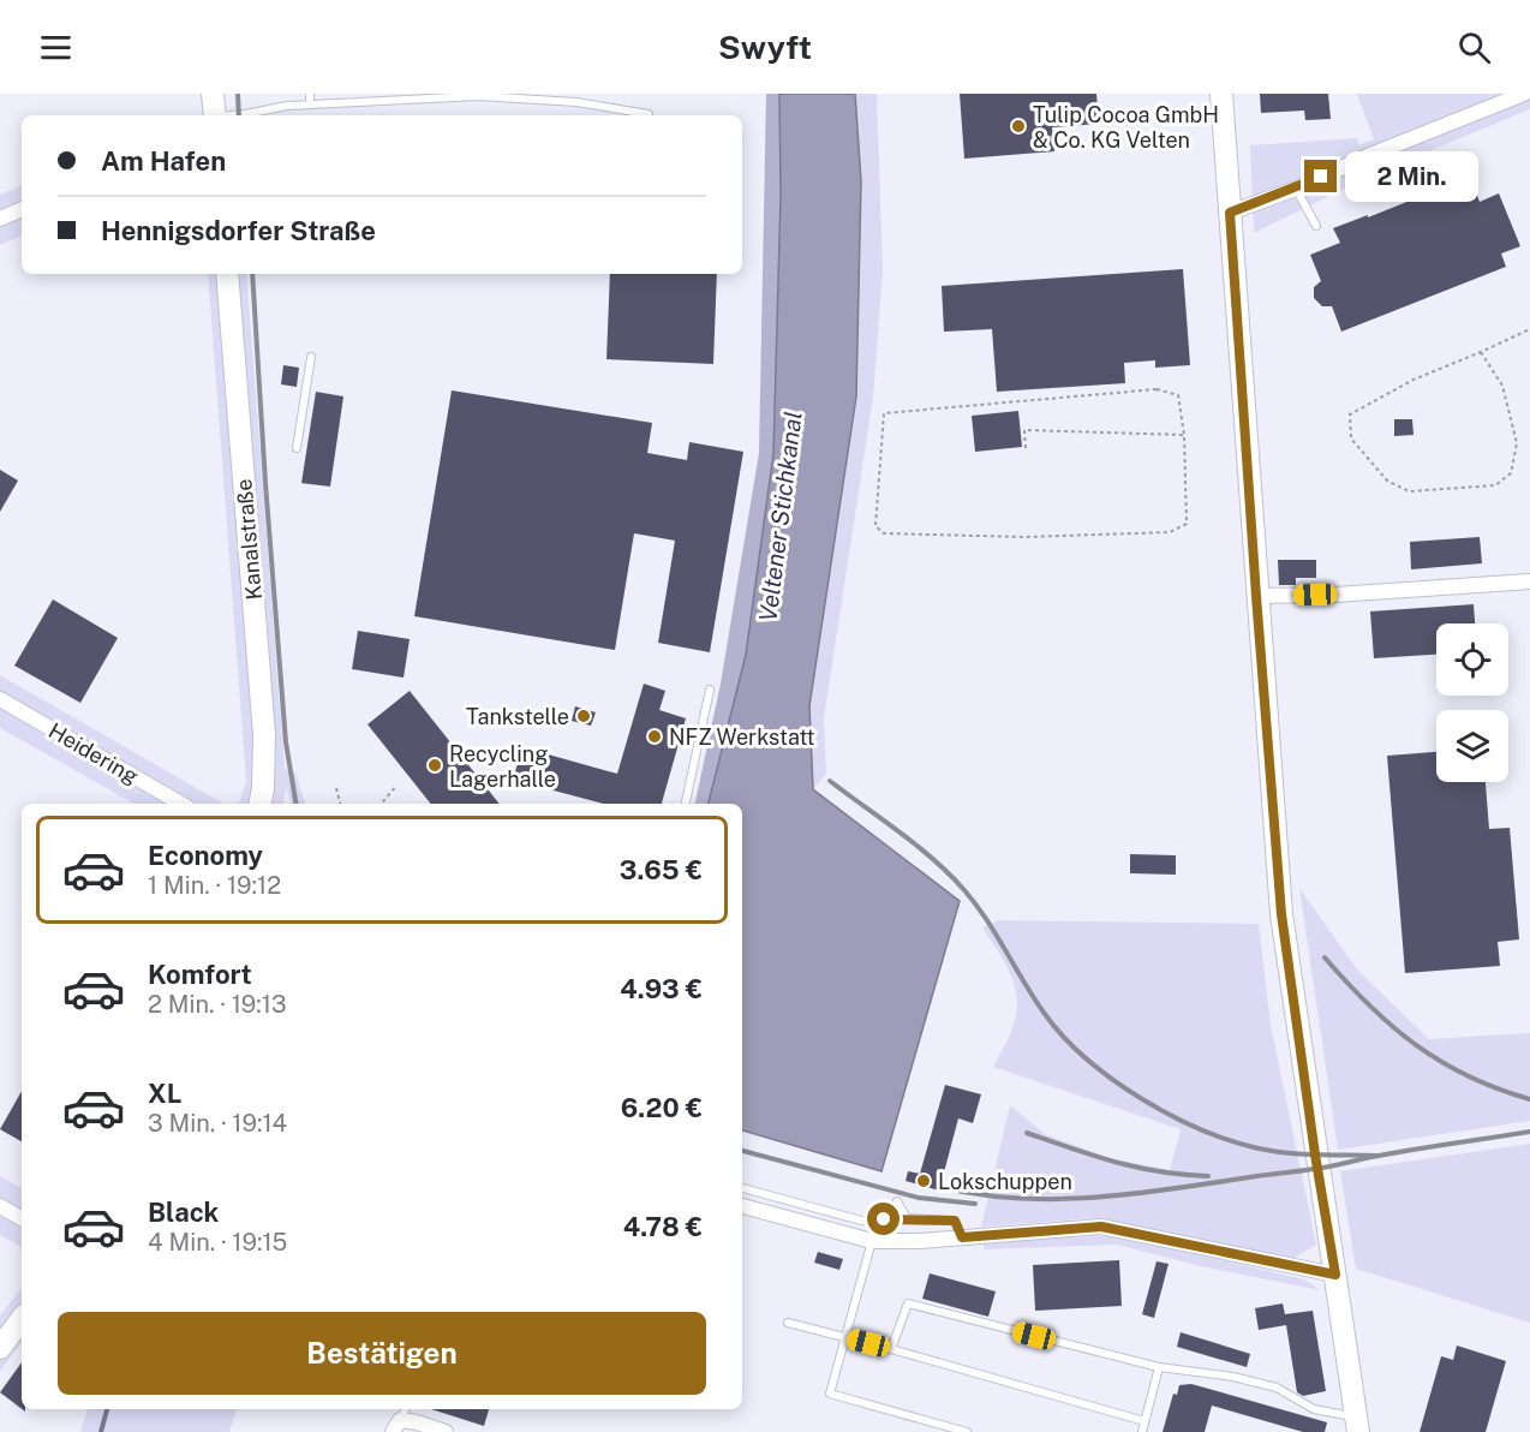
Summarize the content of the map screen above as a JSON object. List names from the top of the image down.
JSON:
{
  "streets": {
    "main road": ["Kanalstraße"],
    "street": ["Heidering"]
  },
  "water": ["Veltener Stichkanal"],
  "places": [
    "Tulip Cocoa GmbH & Co. KG Velten",
    "Tankstelle",
    "NFZ Werkstatt",
    "Recycling Lagerhalle",
    "Lokschuppen"
  ],
  "page": {
    "header": "Swyft",
    "banner": ["Am Hafen", "Hennigsdorfer Straße"],
    "bubble": "2 Min.",
    "list": [
      {
        "name": "Economy",
        "note": "1 Min. · 19:12",
        "value": "3.65 €"
      },
      {
        "name": "Komfort",
        "note": "2 Min. · 19:13",
        "value": "4.93 €"
      },
      {
        "name": "XL",
        "note": "3 Min. · 19:14",
        "value": "6.20 €"
      },
      {
        "name": "Black",
        "note": "4 Min. · 19:15",
        "value": "4.78 €"
      }
    ],
    "buttons": "Bestätigen"
  }
}
